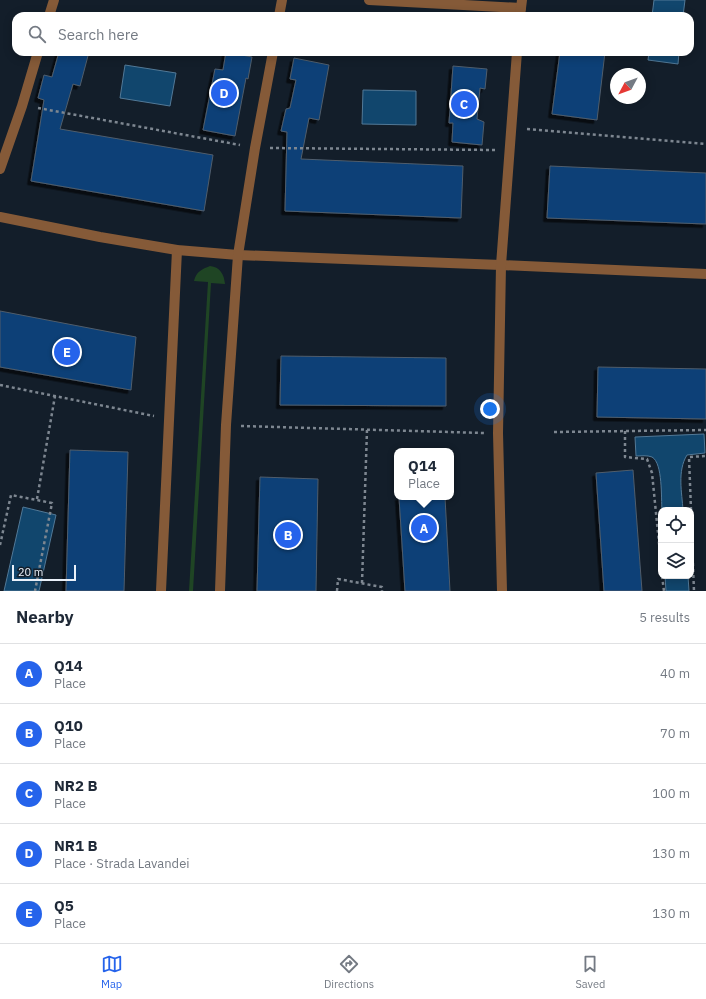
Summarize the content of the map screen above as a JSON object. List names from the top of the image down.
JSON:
{
  "scale_bar": "20 m",
  "north": "bottom left",
  "page": {
    "search": "Search here",
    "pins": [
      "D",
      "C",
      "E",
      "A",
      "B"
    ],
    "popup": ["Q14", "Place"],
    "scale": "20 m",
    "heading": ["Nearby", "5 results"],
    "list": [
      {
        "mark": "A",
        "name": "Q14",
        "note": "Place",
        "value": "40 m"
      },
      {
        "mark": "B",
        "name": "Q10",
        "note": "Place",
        "value": "70 m"
      },
      {
        "mark": "C",
        "name": "NR2 B",
        "note": "Place",
        "value": "100 m"
      },
      {
        "mark": "D",
        "name": "NR1 B",
        "note": "Place · Strada Lavandei",
        "value": "130 m"
      },
      {
        "mark": "E",
        "name": "Q5",
        "note": "Place",
        "value": "130 m"
      }
    ],
    "nav": ["Map", "Directions", "Saved"]
  }
}
